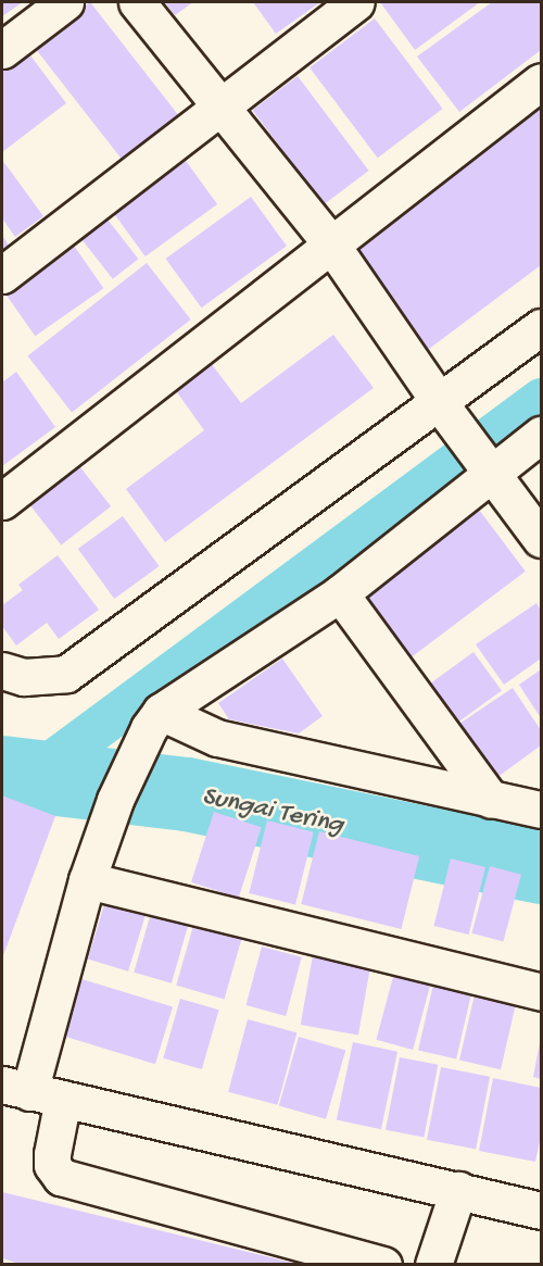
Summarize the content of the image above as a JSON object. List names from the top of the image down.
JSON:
{
  "water": ["Sungai Tering"]
}
